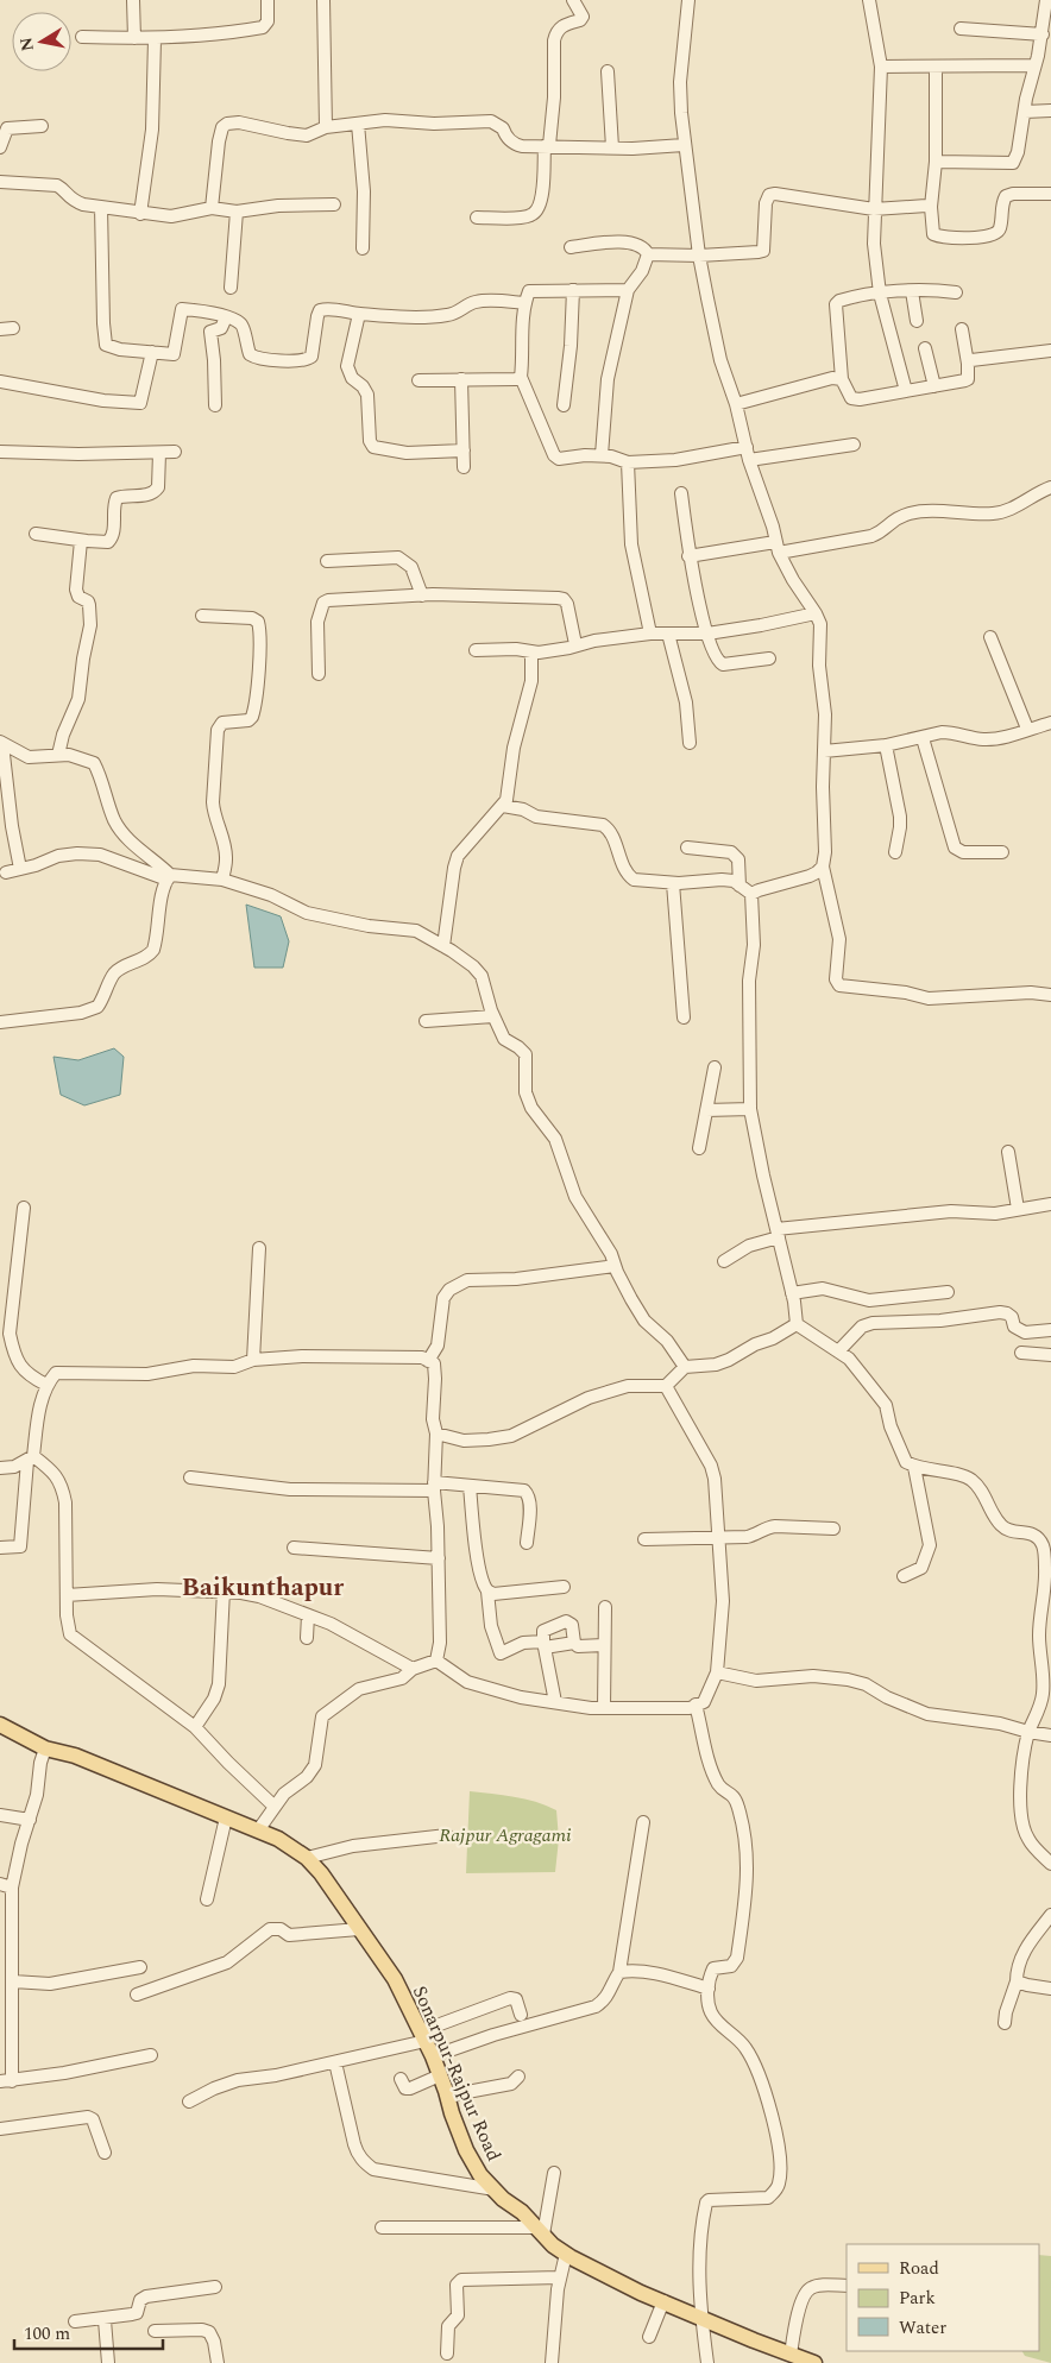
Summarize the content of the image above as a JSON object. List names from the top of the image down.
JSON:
{
  "streets": {
    "main road": ["Sonarpur-Rajpur Road"]
  },
  "districts": ["Baikunthapur"],
  "parks": ["Rajpur Agragami"],
  "legend": ["Road", "Park", "Water"],
  "scale_bar": "100 m",
  "north": "left"
}
